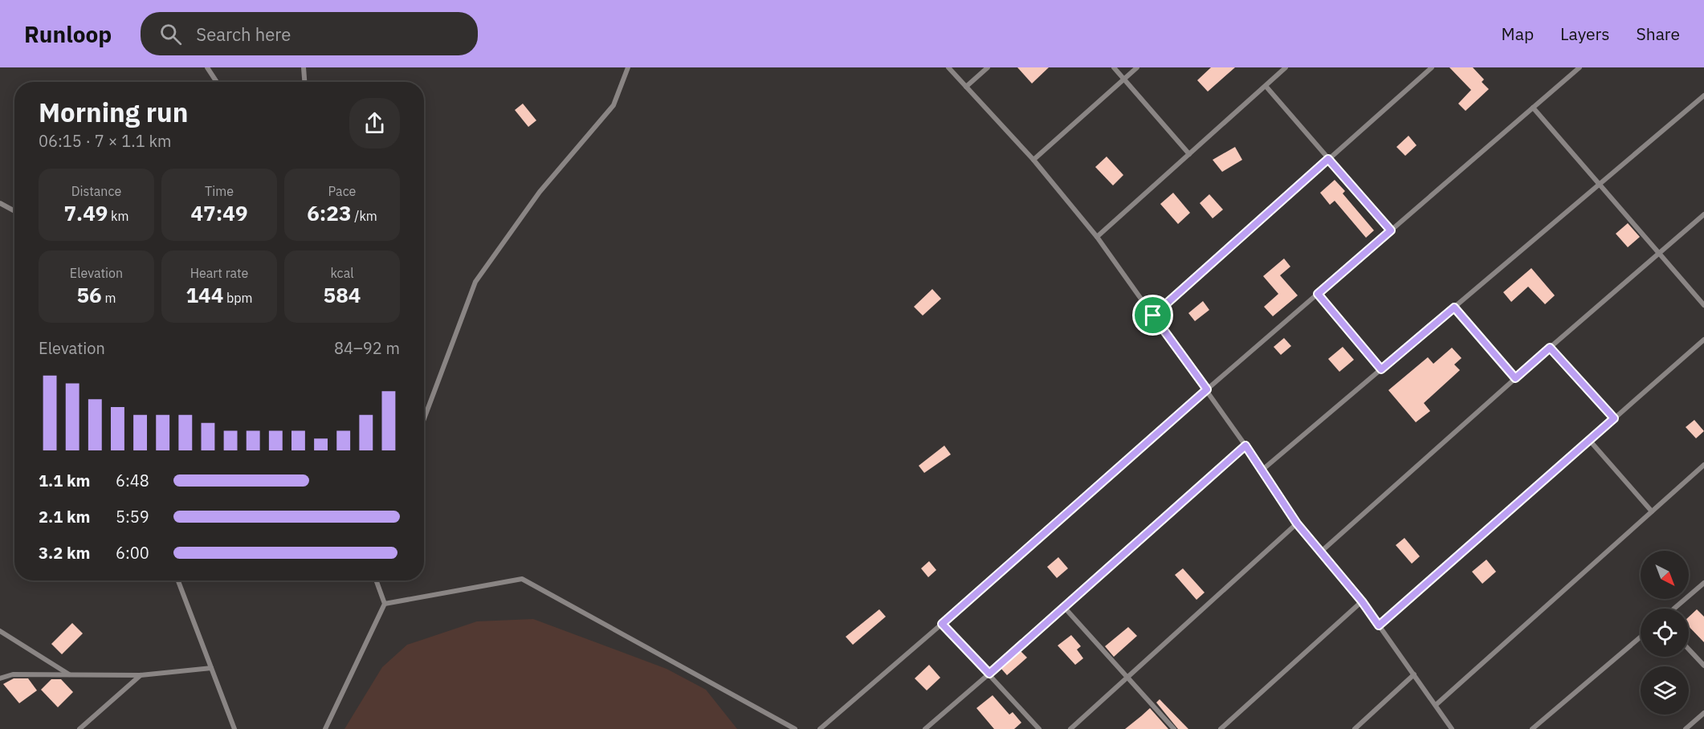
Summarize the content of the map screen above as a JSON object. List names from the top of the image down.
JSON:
{
  "north": "bottom right",
  "page": {
    "header": "Runloop",
    "search": "Search here",
    "nav": ["Map", "Layers", "Share"],
    "heading": ["Morning run", "06:15 · 7 × 1.1 km"],
    "stats": [
      ["Distance", "7.49 km"],
      ["Time", "47:49"],
      ["Pace", "6:23 /km"],
      ["Elevation", "56 m"],
      ["Heart rate", "144 bpm"],
      ["kcal", "584"]
    ],
    "chart": ["Elevation", "84–92 m"],
    "list": [
      {
        "name": "1.1 km",
        "note": "6:48"
      },
      {
        "name": "2.1 km",
        "note": "5:59"
      },
      {
        "name": "3.2 km",
        "note": "6:00"
      }
    ]
  }
}
